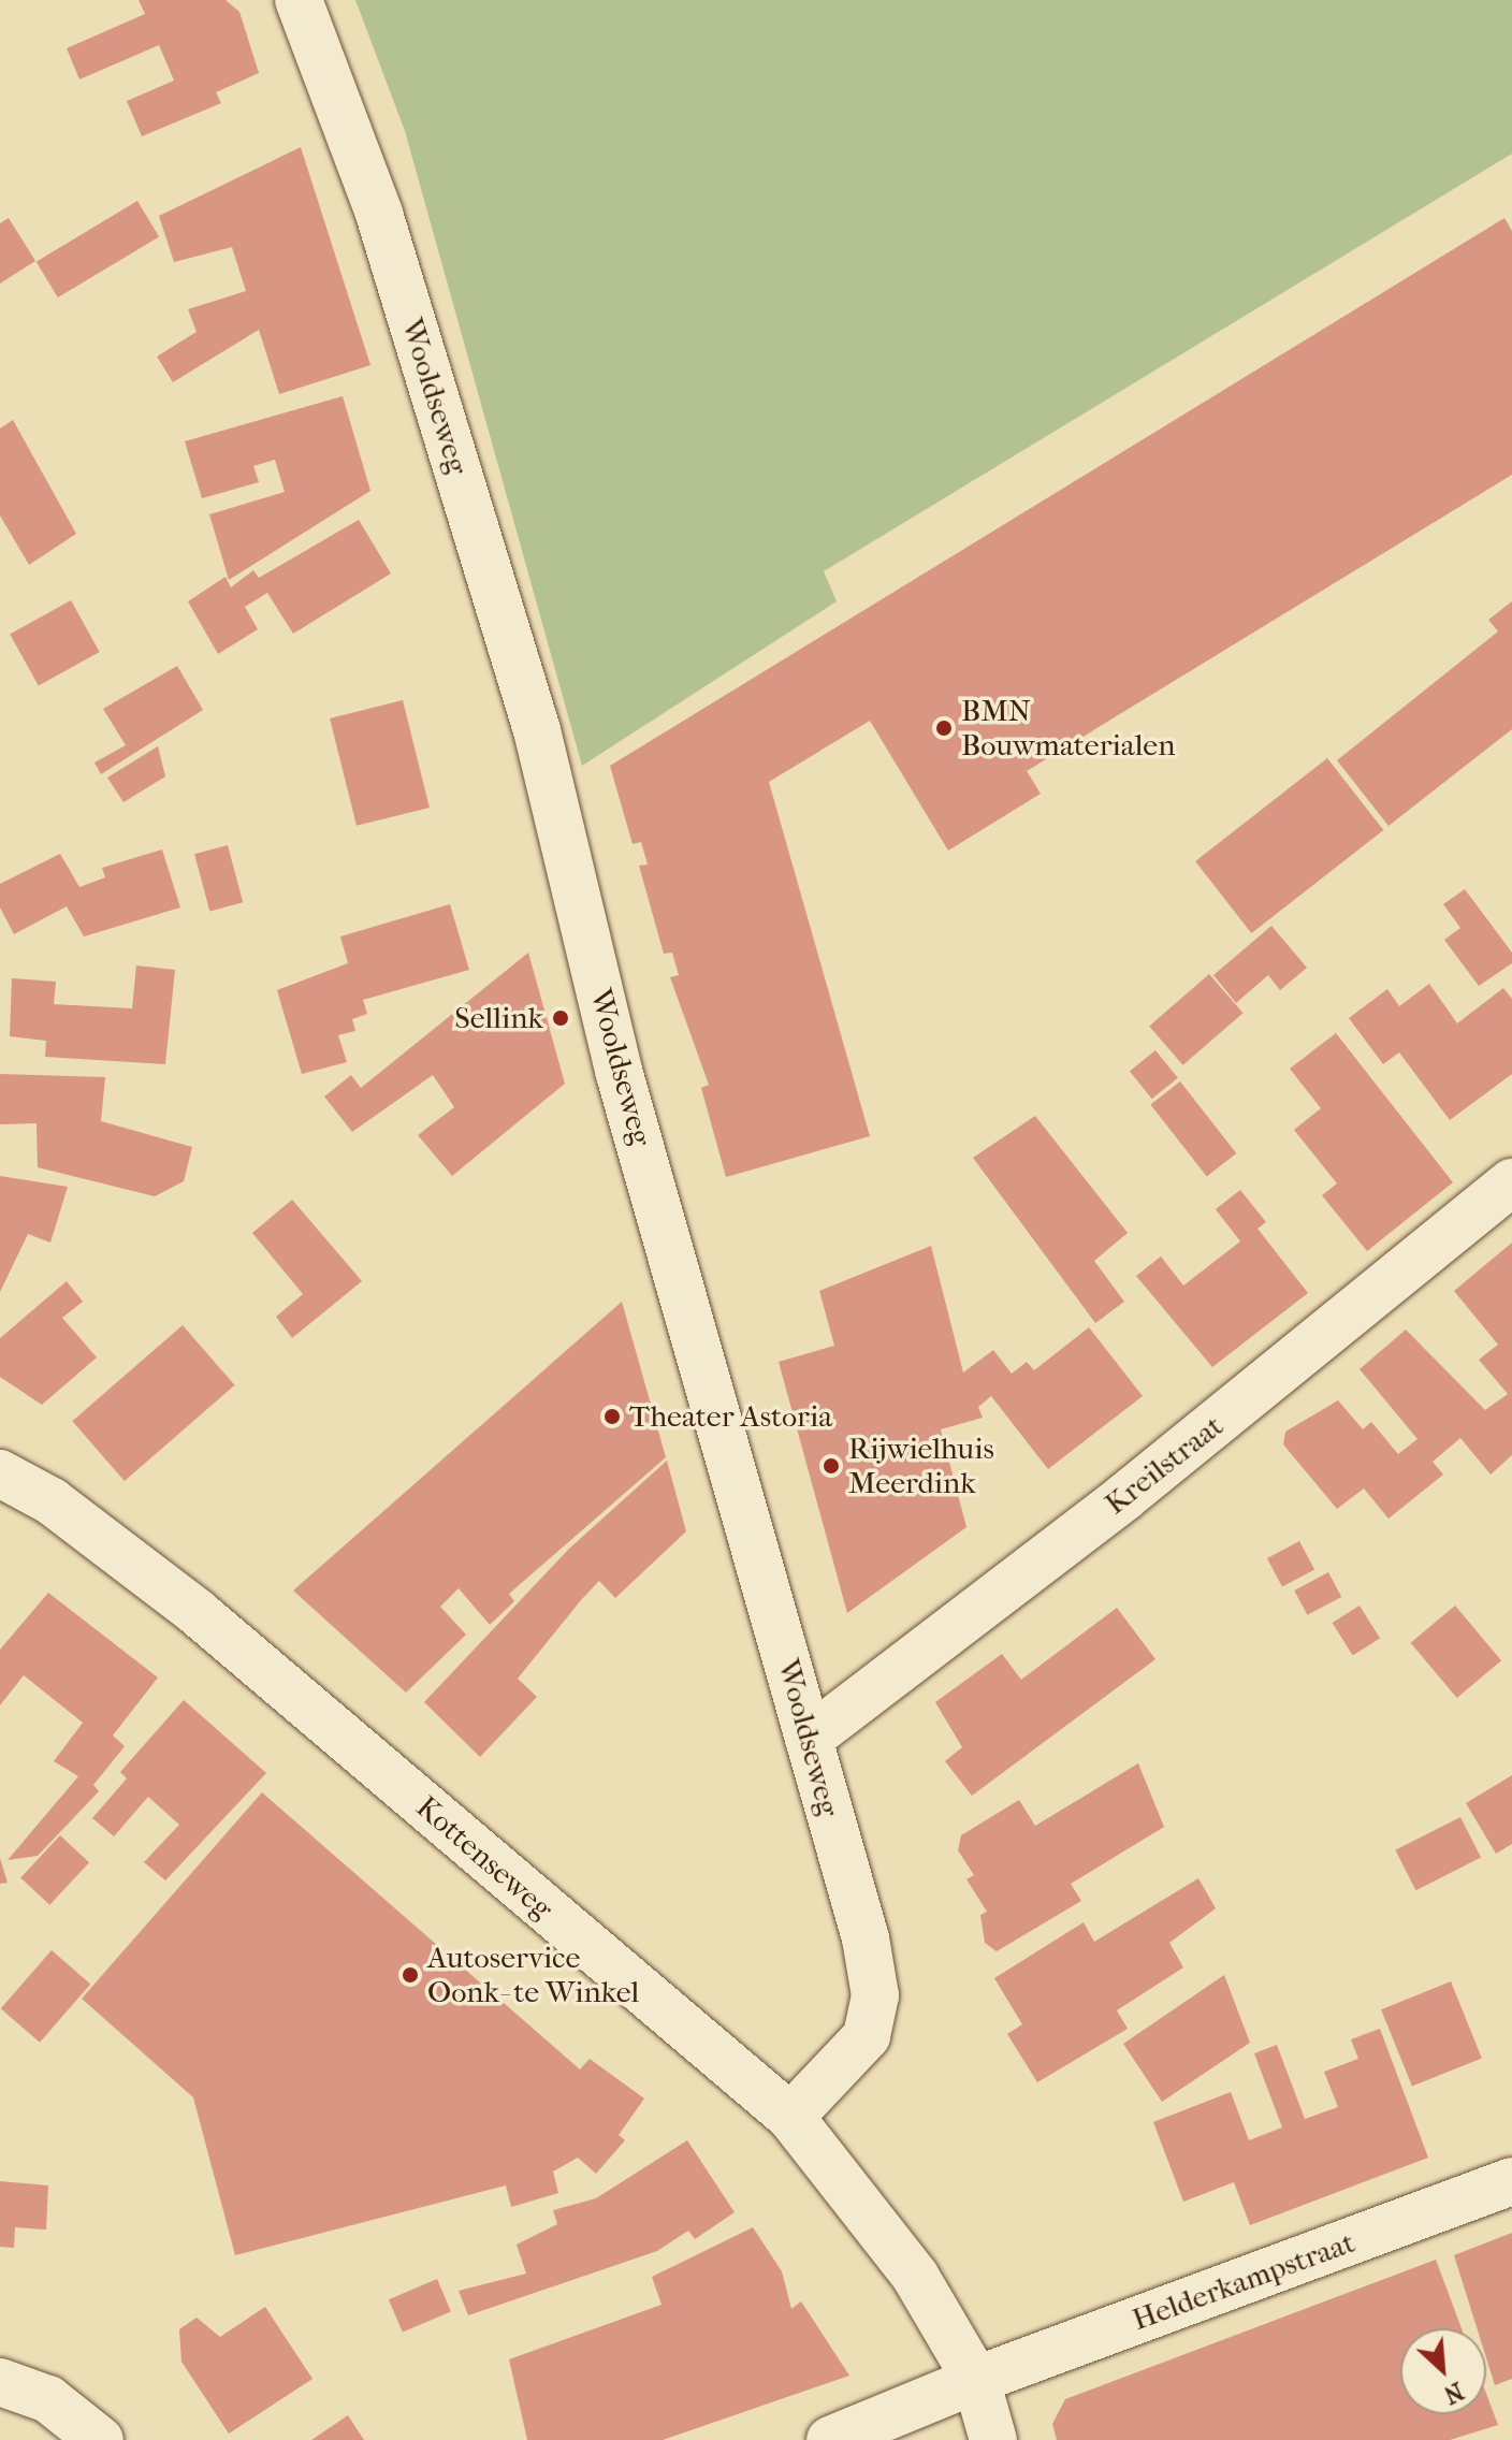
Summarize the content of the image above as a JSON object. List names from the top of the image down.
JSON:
{
  "streets": {
    "street": [
      "Wooldseweg",
      "Kreilstraat",
      "Kottenseweg",
      "Helderkampstraat"
    ]
  },
  "crossings": [
    ["Wooldseweg", "Kreilstraat"],
    ["Wooldseweg", "Kottenseweg"],
    ["Kottenseweg", "Helderkampstraat"]
  ],
  "places": [
    "BMN Bouwmaterialen",
    "Sellink",
    "Theater Astoria",
    "Rijwielhuis Meerdink",
    "Autoservice Oonk- te Winkel"
  ],
  "north": "bottom right"
}
